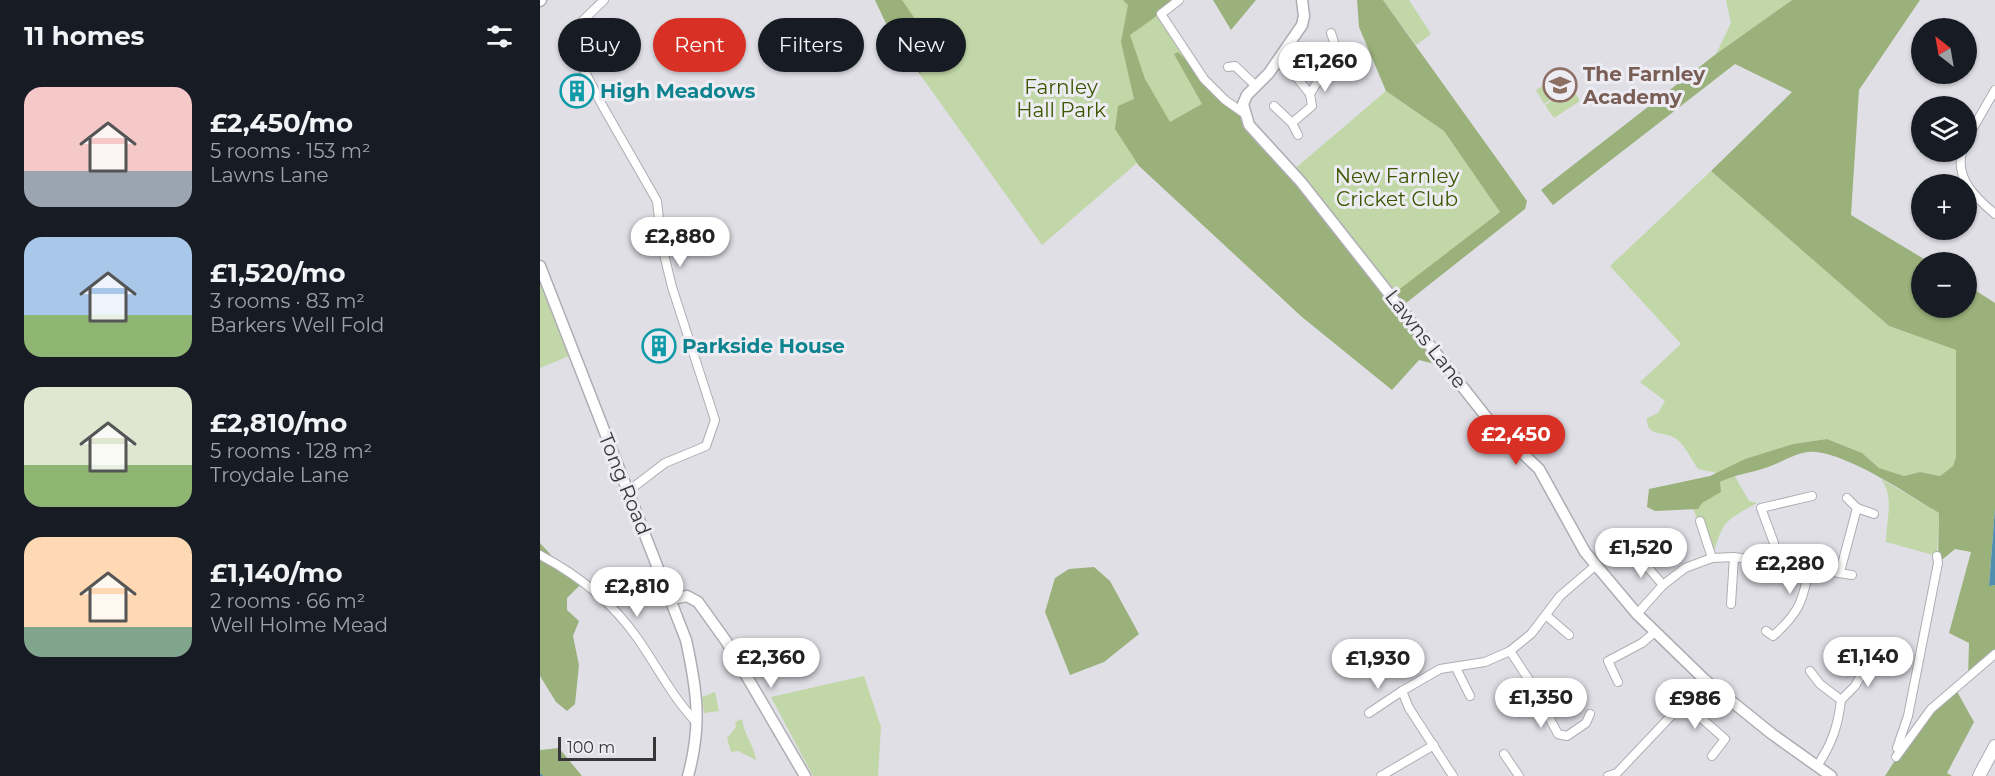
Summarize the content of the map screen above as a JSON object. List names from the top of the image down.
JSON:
{
  "streets": {
    "street": ["Lawns Lane", "Tong Road"]
  },
  "parks": ["Farnley Hall Park", "New Farnley Cricket Club"],
  "places": {
    "school or university": ["The Farnley Academy"],
    "building": ["High Meadows", "Parkside House"]
  },
  "scale_bar": "100 m",
  "north": "top left",
  "page": {
    "heading": "11 homes",
    "map_buttons": ["+", "−"],
    "chip": [
      "Buy",
      "Rent",
      "Filters",
      "New"
    ],
    "price": [
      "£1,260",
      "£2,880",
      "£2,450",
      "£1,520",
      "£2,280",
      "£2,810",
      "£1,140",
      "£2,360",
      "£1,930",
      "£1,350",
      "£986"
    ],
    "list": [
      {
        "name": "£2,450/mo",
        "note": "5 rooms · 153 m² · Lawns Lane"
      },
      {
        "name": "£1,520/mo",
        "note": "3 rooms · 83 m² · Barkers Well Fold"
      },
      {
        "name": "£2,810/mo",
        "note": "5 rooms · 128 m² · Troydale Lane"
      },
      {
        "name": "£1,140/mo",
        "note": "2 rooms · 66 m² · Well Holme Mead"
      }
    ],
    "scale": "100 m"
  }
}
